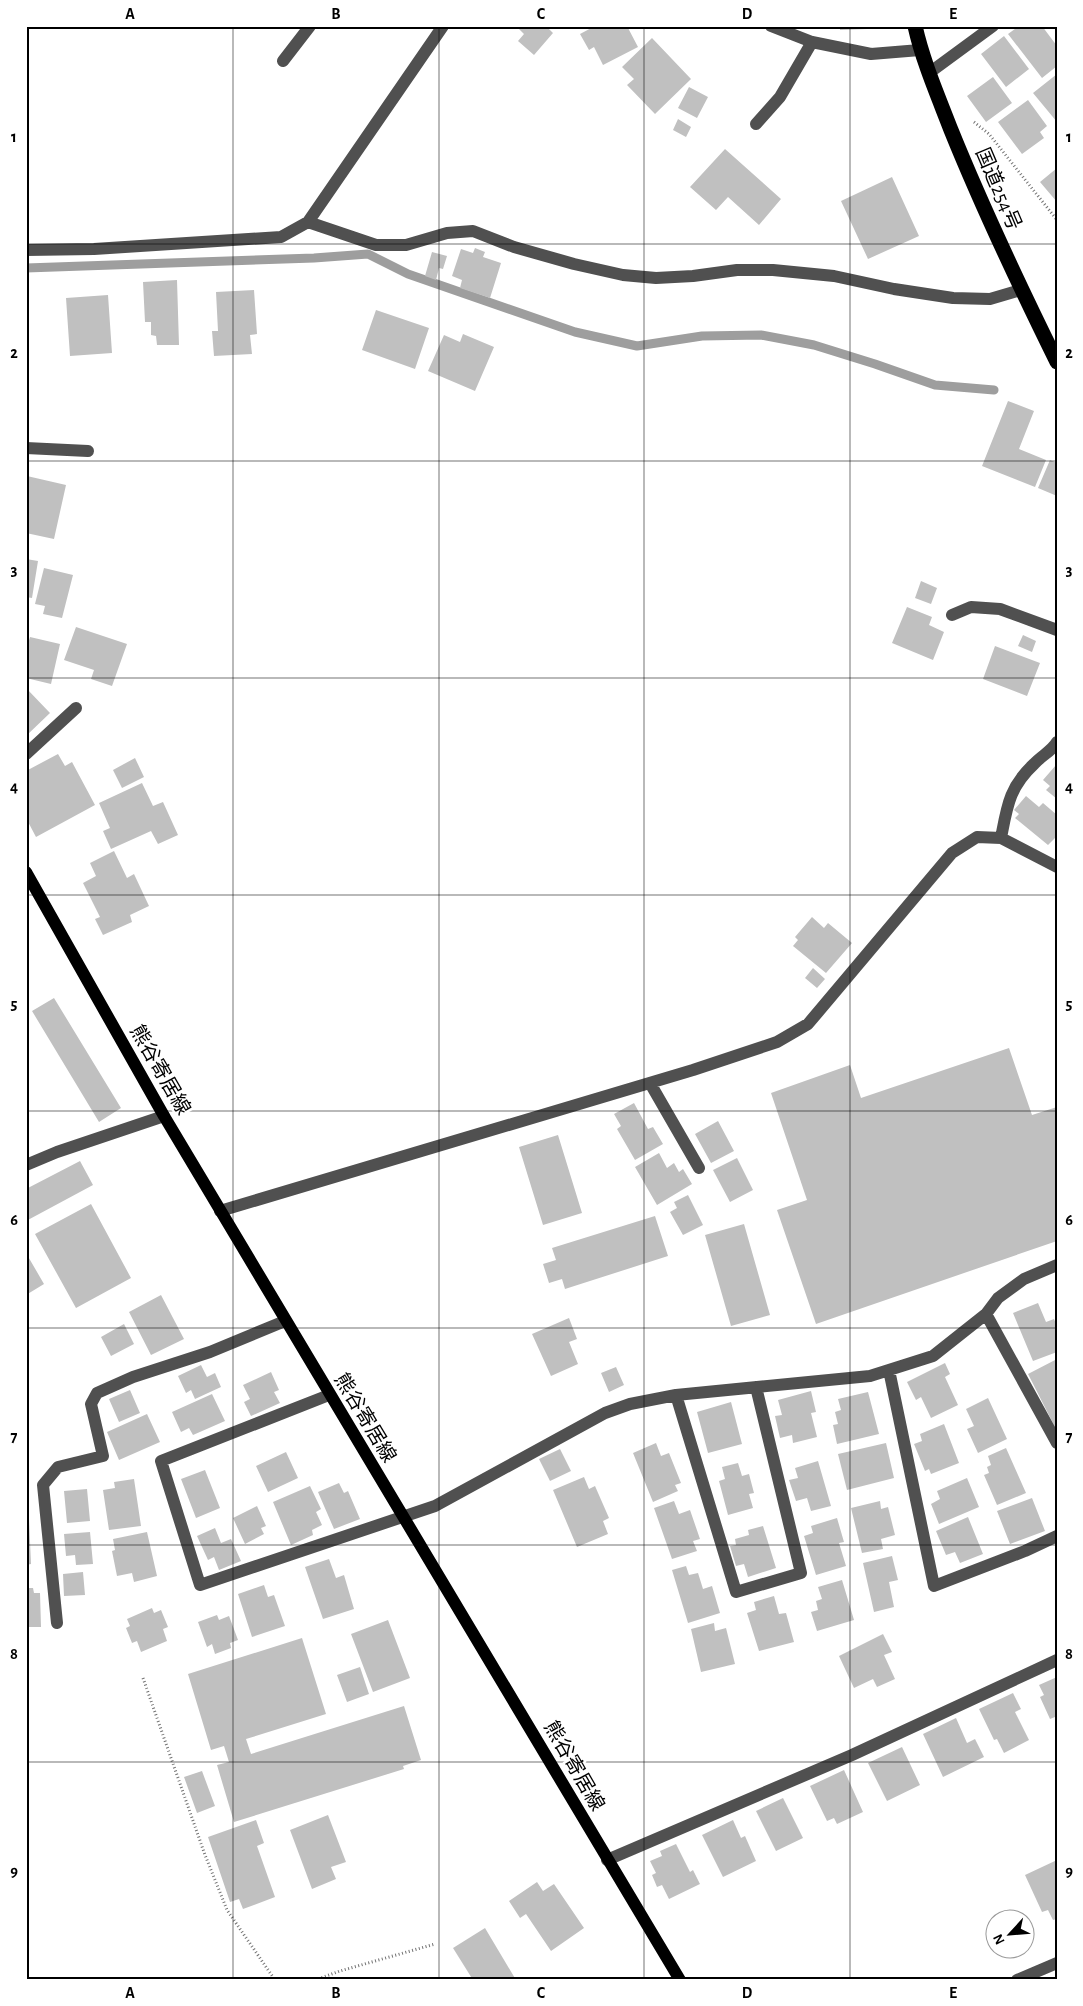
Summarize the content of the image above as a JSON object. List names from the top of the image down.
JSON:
{
  "streets": {
    "highway": ["国道254号"],
    "main road": ["熊谷寄居線"]
  },
  "north": "bottom left",
  "grid": {
    "columns": [
      "A",
      "B",
      "C",
      "D",
      "E"
    ],
    "rows": [
      "1",
      "2",
      "3",
      "4",
      "5",
      "6",
      "7",
      "8",
      "9"
    ]
  }
}
